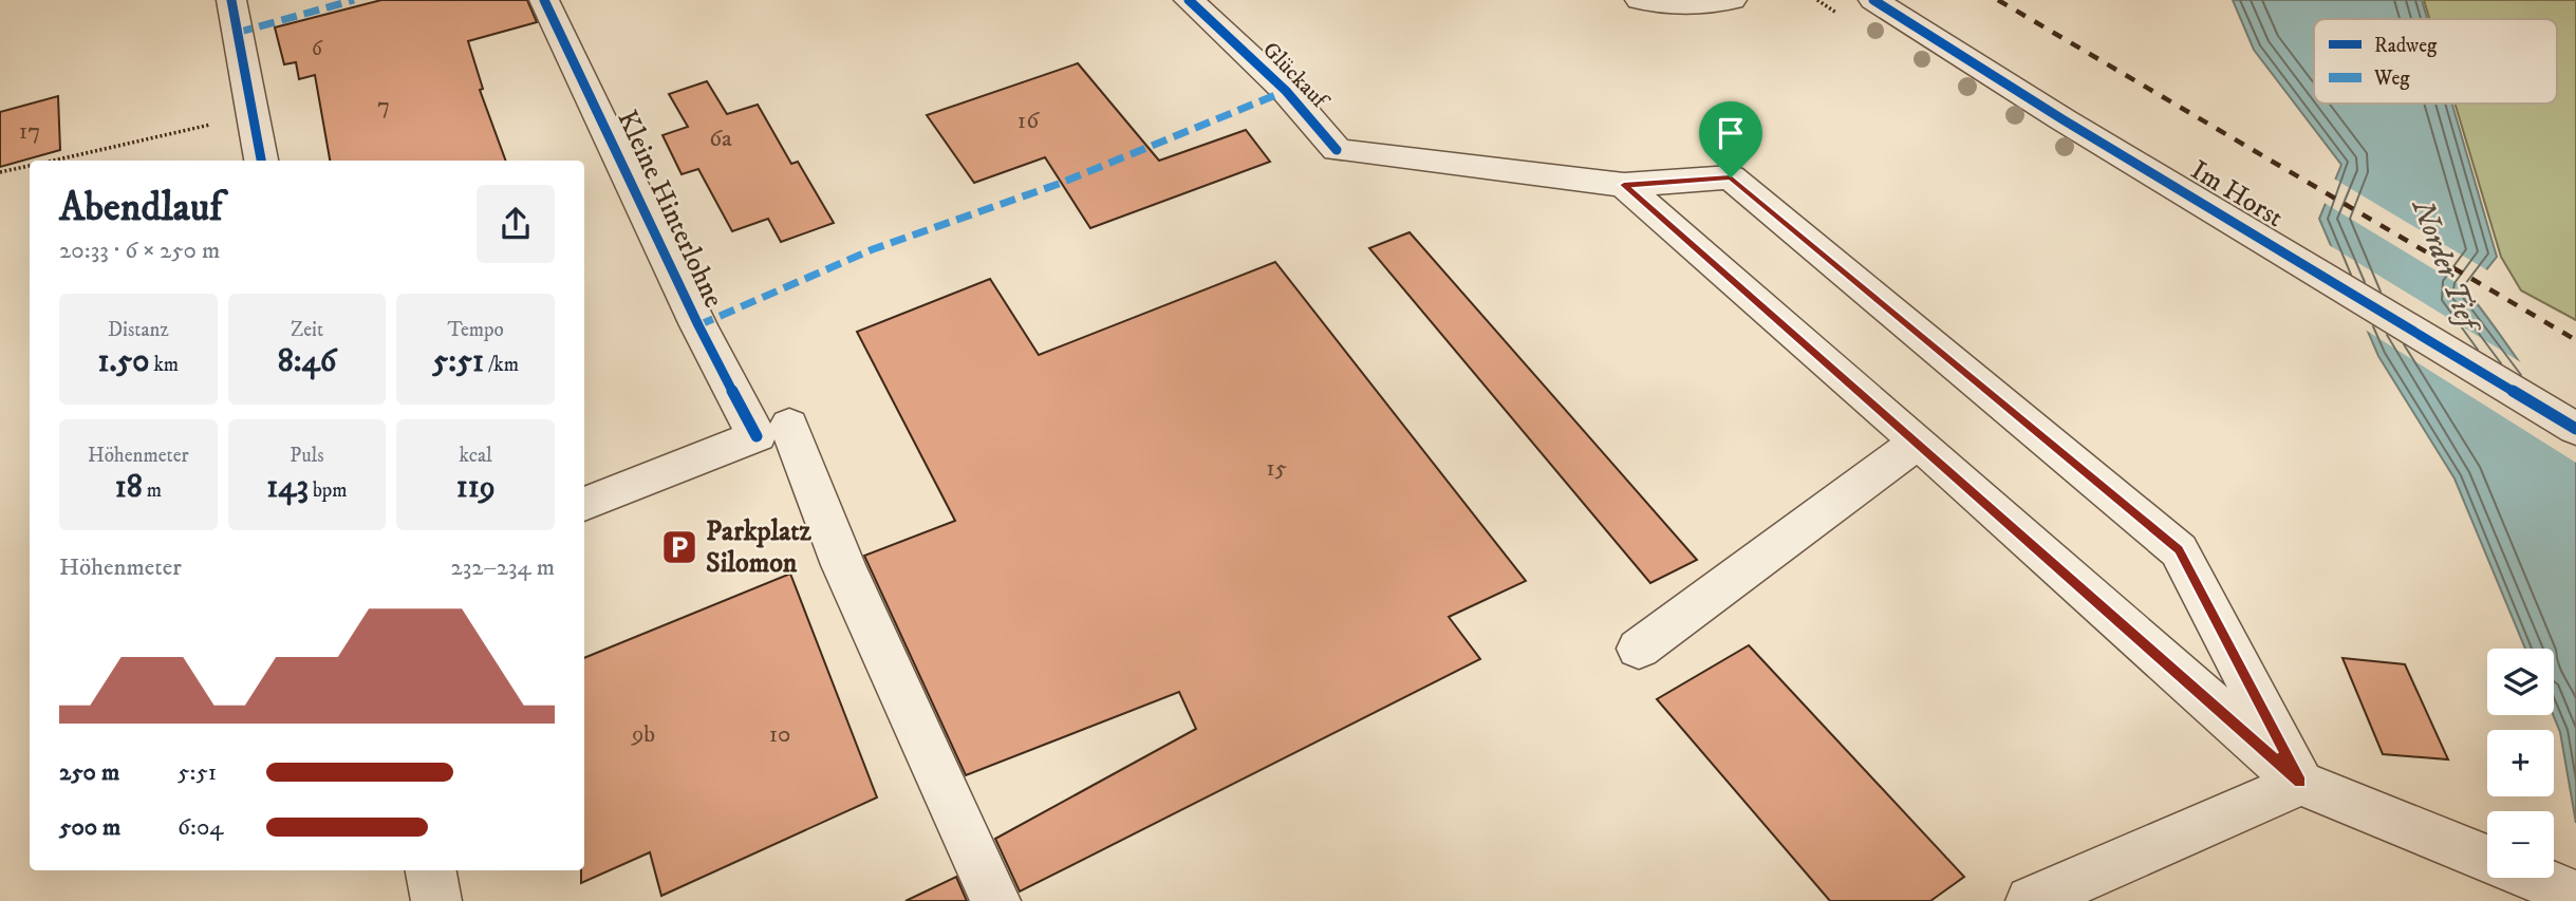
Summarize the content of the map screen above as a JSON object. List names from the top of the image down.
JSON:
{
  "streets": {
    "street": ["Glückauf", "Im Horst", "Kleine Hinterlohne"]
  },
  "water": ["Norder Tief"],
  "places": {
    "parking": ["Parkplatz Silomon"]
  },
  "house_numbers": [
    "6",
    "7",
    "16",
    "17",
    "6a",
    "15",
    "9b",
    "10"
  ],
  "legend": ["Radweg", "Weg"],
  "page": {
    "heading": ["Abendlauf", "20:33 · 6 × 250 m"],
    "stats": [
      ["Distanz", "1.50 km"],
      ["Zeit", "8:46"],
      ["Tempo", "5:51 /km"],
      ["Höhenmeter", "18 m"],
      ["Puls", "143 bpm"],
      ["kcal", "119"]
    ],
    "chart": ["Höhenmeter", "232–234 m"],
    "map_buttons": ["+", "−"],
    "list": [
      {
        "name": "250 m",
        "note": "5:51"
      },
      {
        "name": "500 m",
        "note": "6:04"
      }
    ]
  }
}
